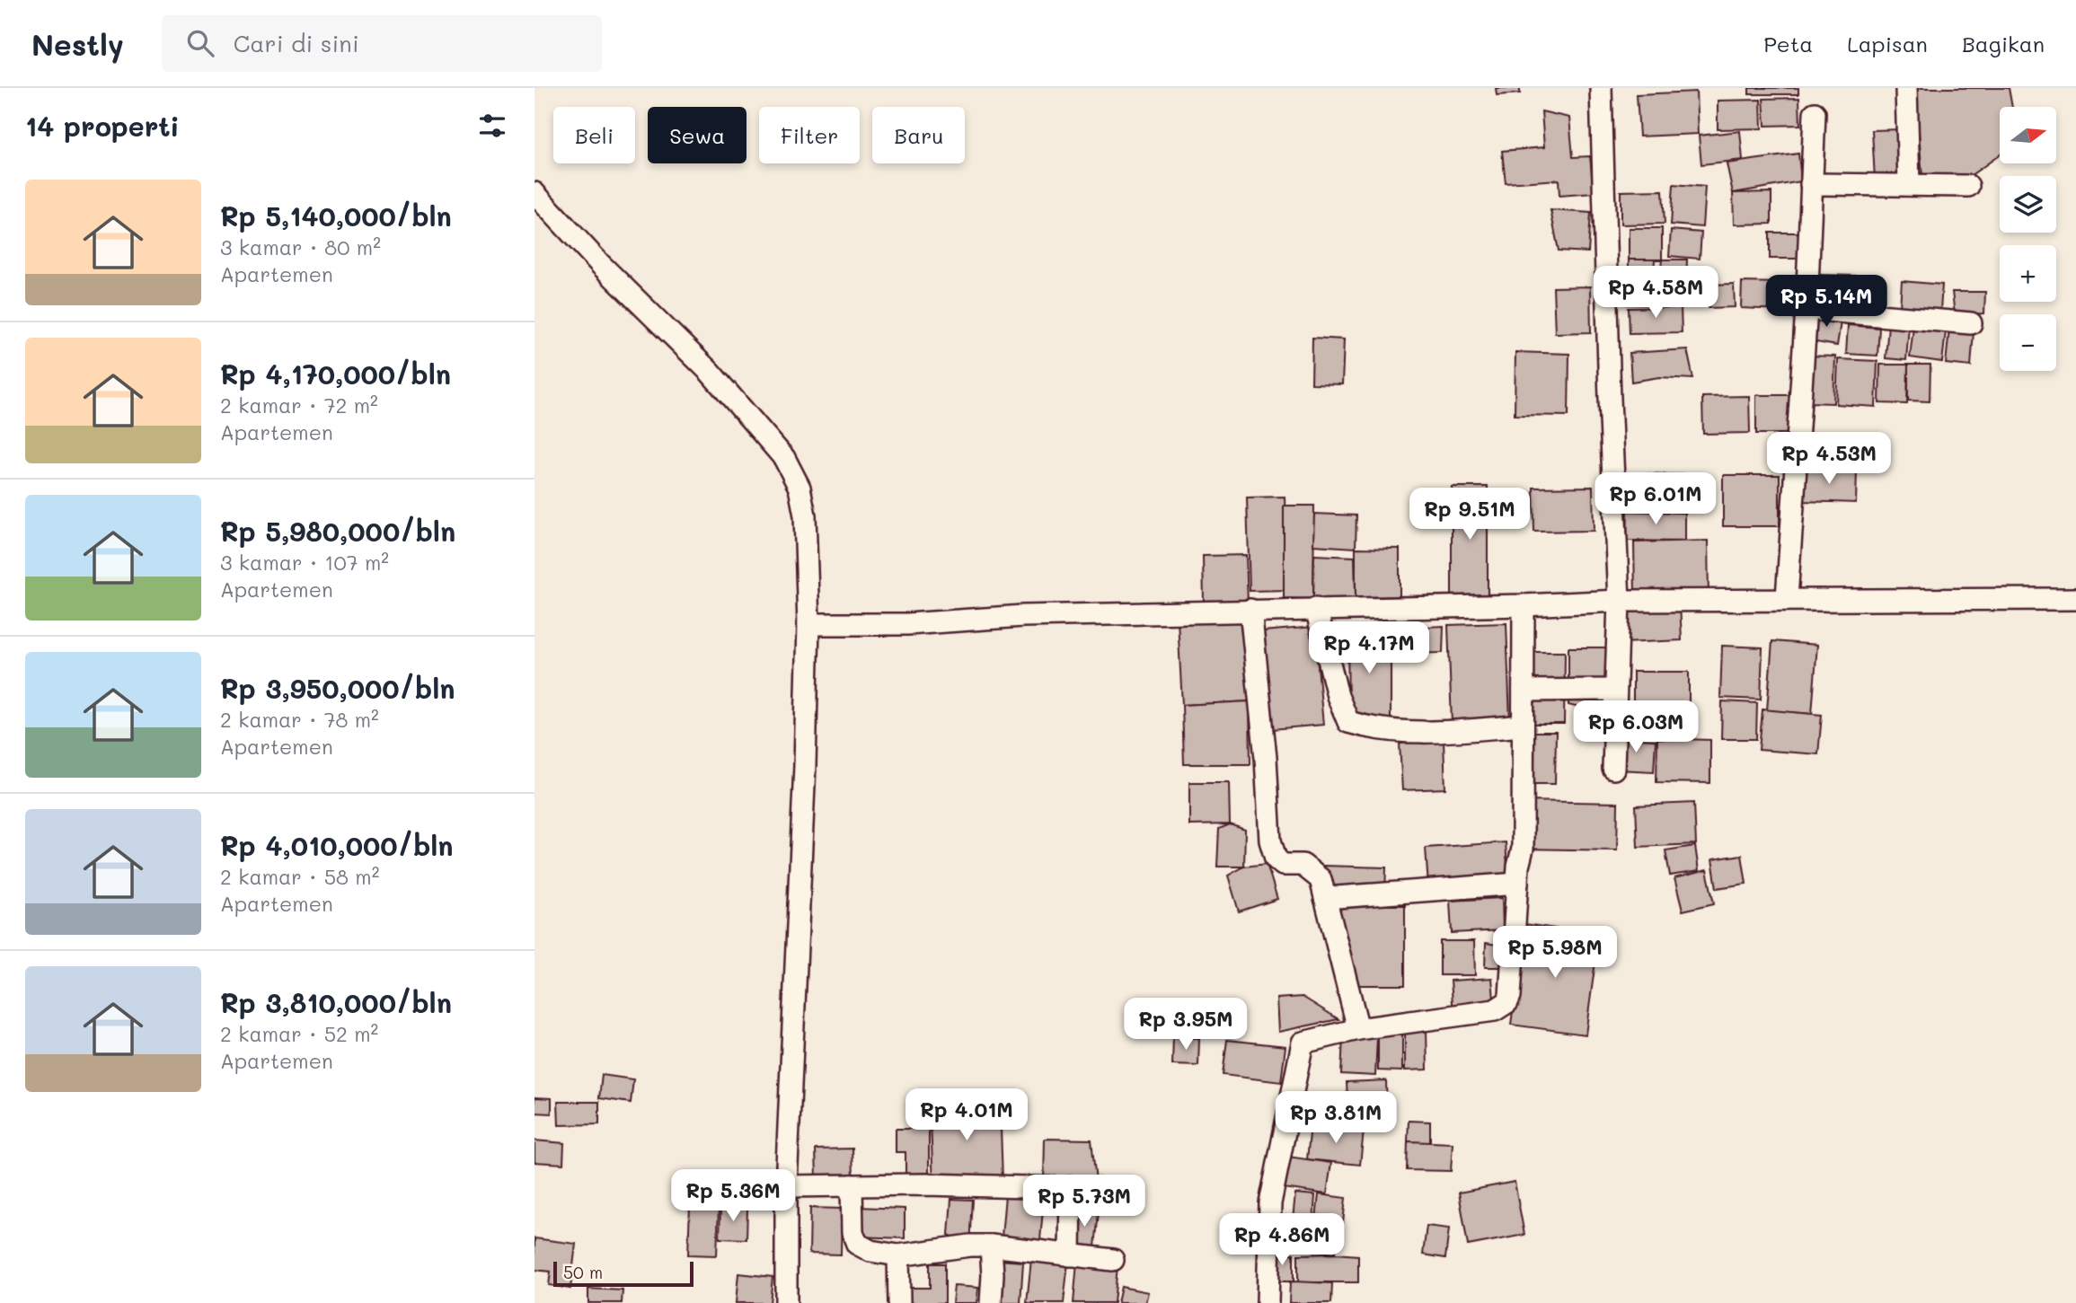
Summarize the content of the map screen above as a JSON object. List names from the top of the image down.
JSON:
{
  "scale_bar": "50 m",
  "north": "right",
  "page": {
    "header": "Nestly",
    "search": "Cari di sini",
    "nav": ["Peta", "Lapisan", "Bagikan"],
    "heading": "14 properti",
    "map_buttons": ["+", "−"],
    "chip": [
      "Beli",
      "Sewa",
      "Filter",
      "Baru"
    ],
    "list": [
      {
        "name": "Rp 5,140,000/bln",
        "note": "3 kamar · 80 m² · Apartemen"
      },
      {
        "name": "Rp 4,170,000/bln",
        "note": "2 kamar · 72 m² · Apartemen"
      },
      {
        "name": "Rp 5,980,000/bln",
        "note": "3 kamar · 107 m² · Apartemen"
      },
      {
        "name": "Rp 3,950,000/bln",
        "note": "2 kamar · 78 m² · Apartemen"
      },
      {
        "name": "Rp 4,010,000/bln",
        "note": "2 kamar · 58 m² · Apartemen"
      },
      {
        "name": "Rp 3,810,000/bln",
        "note": "2 kamar · 52 m² · Apartemen"
      }
    ],
    "price": [
      "Rp 4.58M",
      "Rp 5.14M",
      "Rp 4.53M",
      "Rp 6.01M",
      "Rp 9.51M",
      "Rp 4.17M",
      "Rp 6.03M",
      "Rp 5.98M",
      "Rp 3.95M",
      "Rp 4.01M",
      "Rp 3.81M",
      "Rp 5.36M",
      "Rp 5.73M",
      "Rp 4.86M"
    ],
    "scale": "50 m"
  }
}
